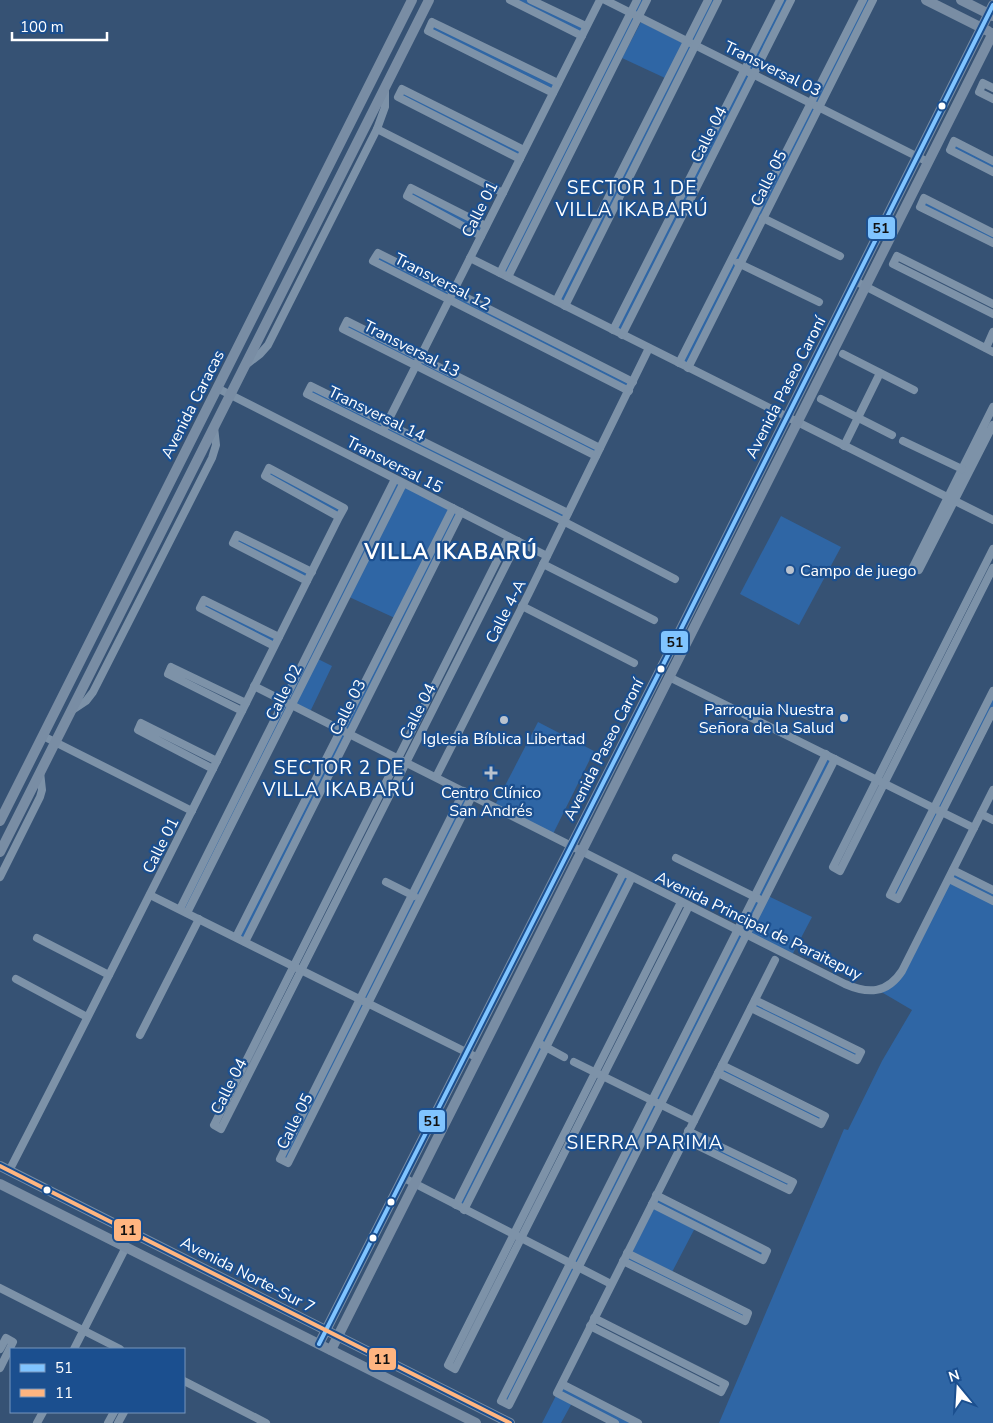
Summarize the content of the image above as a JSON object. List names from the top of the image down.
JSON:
{
  "streets": {
    "street": [
      "Transversal 03",
      "Calle 04",
      "Calle 05",
      "Calle 01",
      "Transversal 12",
      "Transversal 13",
      "Avenida Paseo Caroní",
      "Avenida Caracas",
      "Transversal 14",
      "Transversal 15",
      "Calle 4-A",
      "Calle 02",
      "Calle 03",
      "Avenida Principal de Paraitepuy",
      "Avenida Norte-Sur 7"
    ]
  },
  "crossings": [
    ["Transversal 03", "Calle 04"],
    ["Transversal 03", "Calle 05"],
    ["Transversal 03", "Avenida Paseo Caroní"],
    ["Calle 04", "Transversal 15"],
    ["Calle 04", "Avenida Principal de Paraitepuy"],
    ["Calle 05", "Avenida Principal de Paraitepuy"],
    ["Calle 01", "Transversal 12"],
    ["Calle 01", "Transversal 13"],
    ["Calle 01", "Transversal 14"],
    ["Calle 01", "Avenida Principal de Paraitepuy"],
    ["Calle 01", "Avenida Norte-Sur 7"],
    ["Transversal 12", "Calle 4-A"],
    ["Transversal 13", "Calle 4-A"],
    ["Avenida Paseo Caroní", "Avenida Principal de Paraitepuy"],
    ["Avenida Paseo Caroní", "Avenida Norte-Sur 7"],
    ["Avenida Caracas", "Transversal 15"],
    ["Transversal 14", "Calle 4-A"],
    ["Transversal 15", "Calle 4-A"],
    ["Transversal 15", "Calle 02"],
    ["Transversal 15", "Calle 03"],
    ["Calle 4-A", "Avenida Principal de Paraitepuy"],
    ["Calle 02", "Avenida Principal de Paraitepuy"],
    ["Calle 03", "Avenida Principal de Paraitepuy"]
  ],
  "districts": [
    "SECTOR 1 DE VILLA IKABARÚ",
    "VILLA IKABARÚ",
    "SECTOR 2 DE VILLA IKABARÚ",
    "SIERRA PARIMA"
  ],
  "places": {
    "other": ["Campo de juego", "Parroquia Nuestra Señora de la Salud", "Iglesia Bíblica Libertad"],
    "health": ["Centro Clínico San Andrés"]
  },
  "lines": ["transit line 51", "transit line 11"],
  "legend": ["51", "11"],
  "scale_bar": "100 m",
  "north": "top"
}
